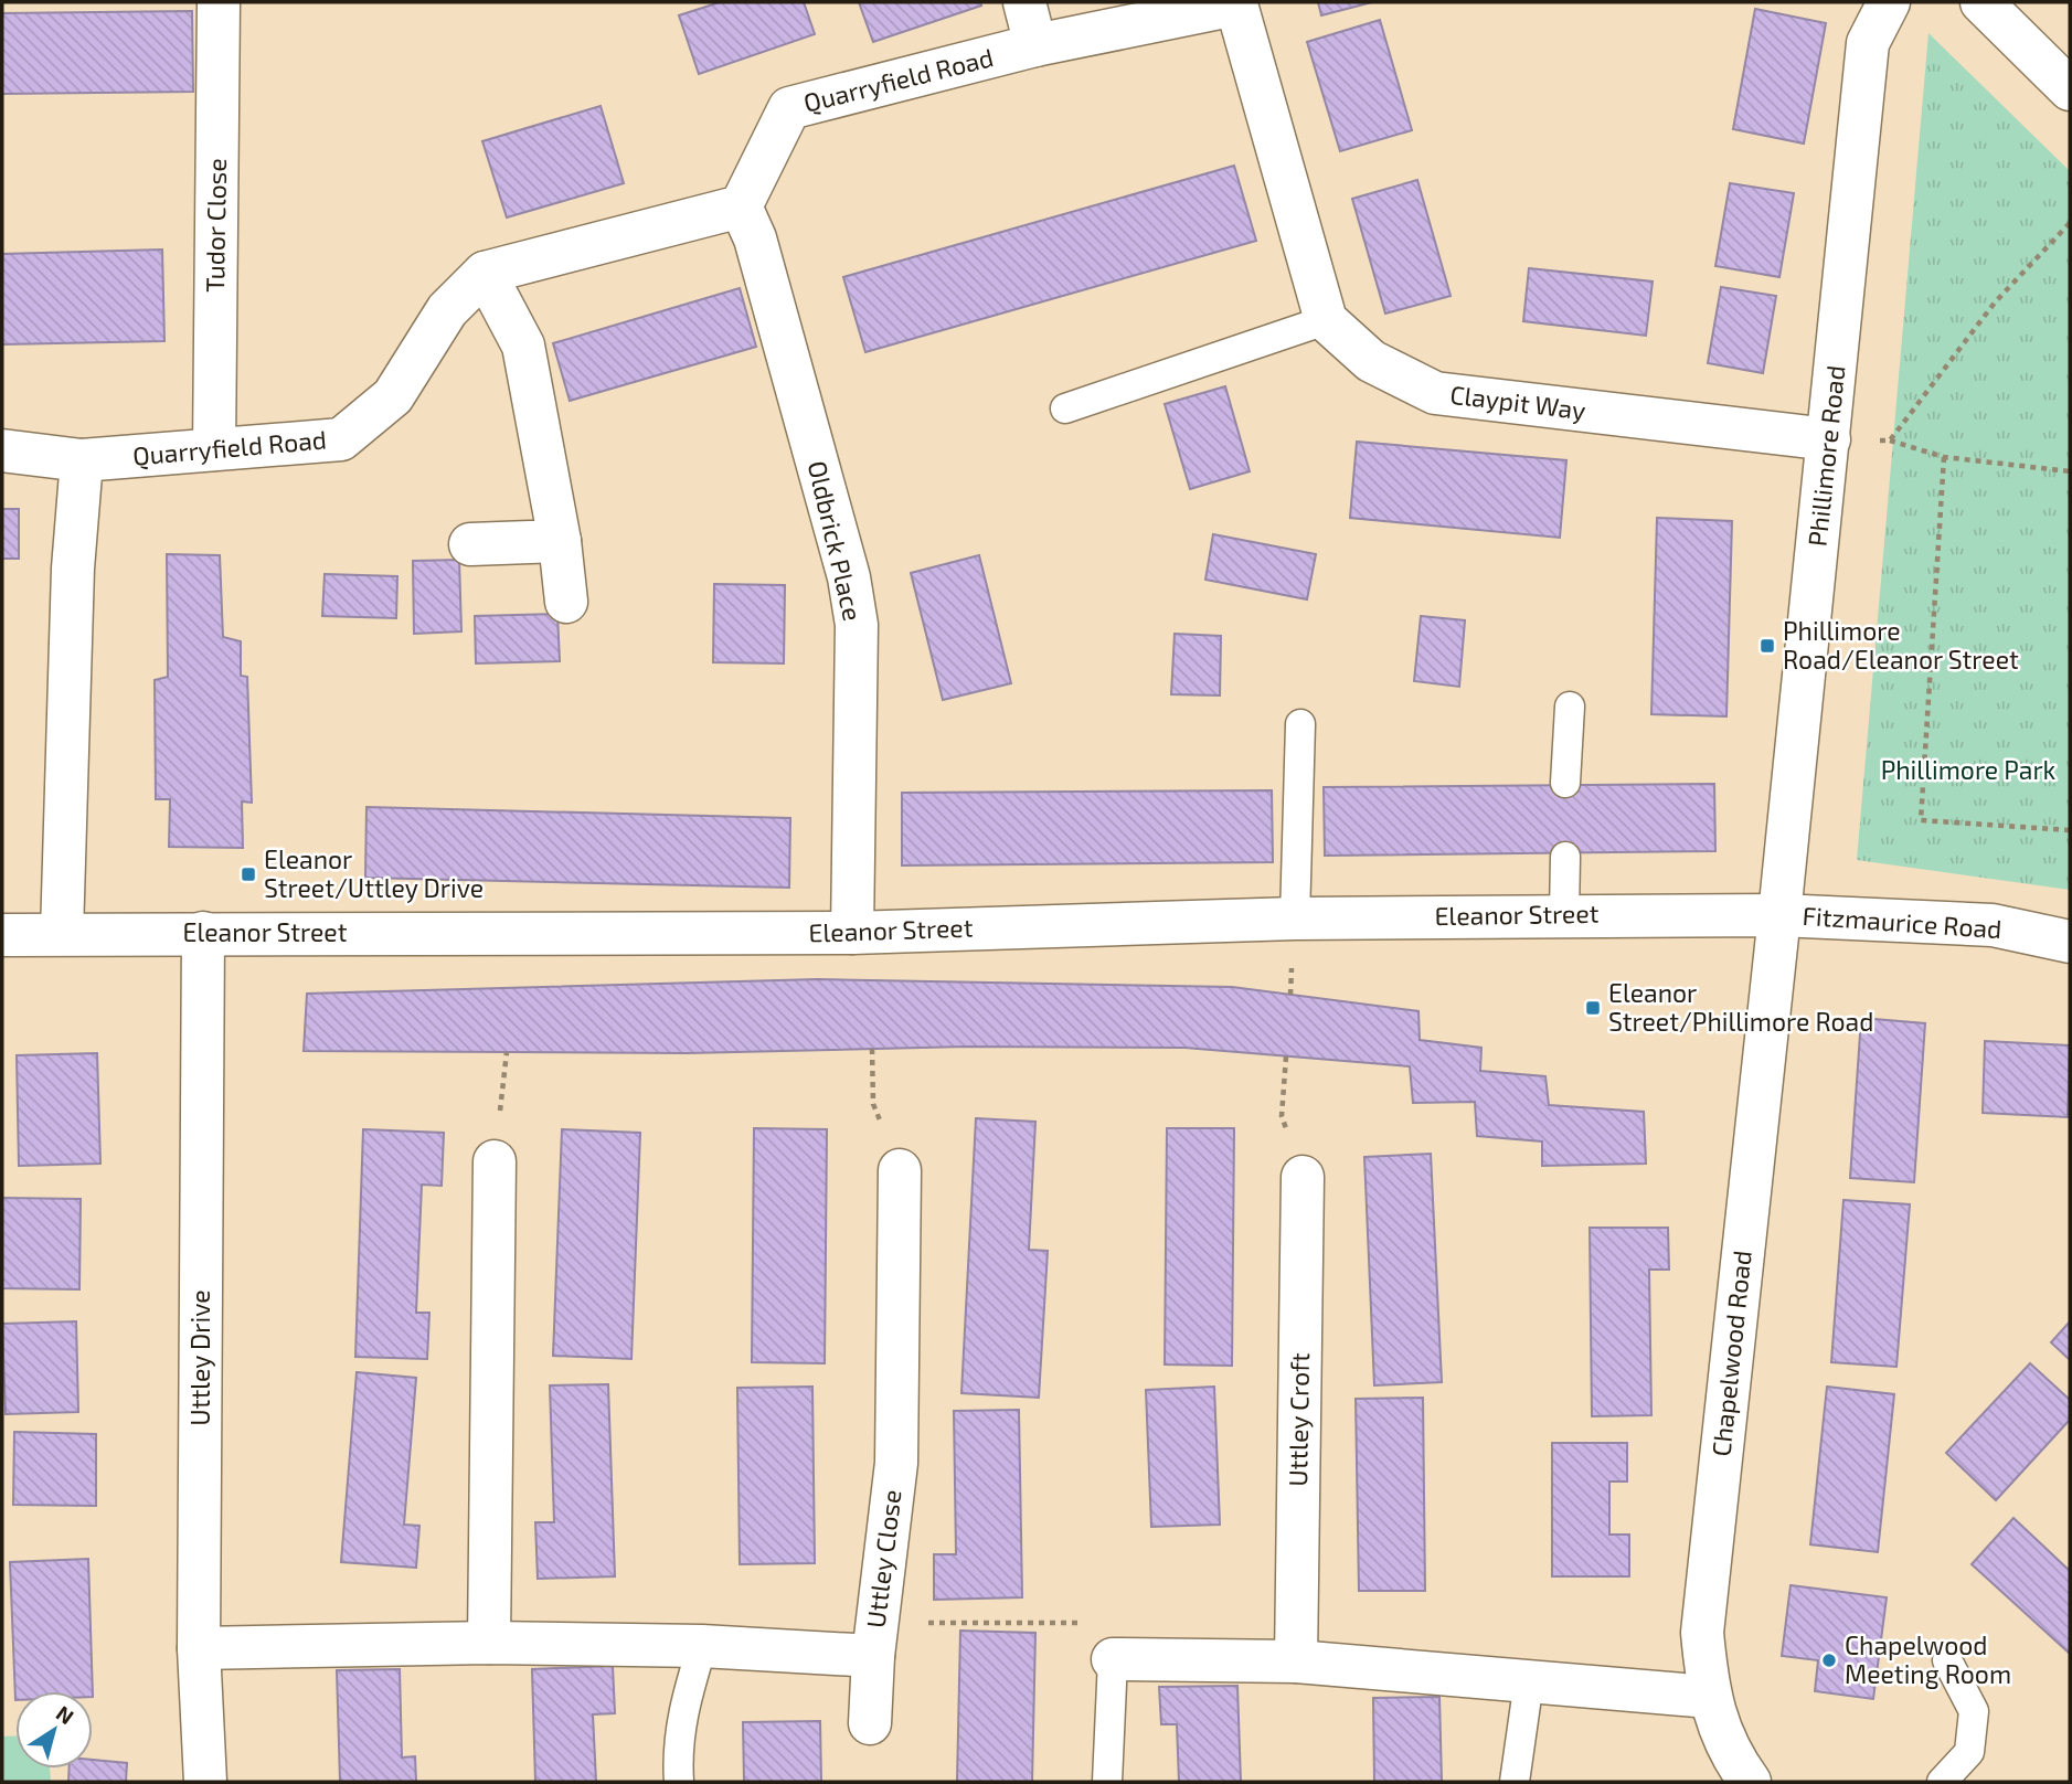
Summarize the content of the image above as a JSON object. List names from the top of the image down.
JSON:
{
  "streets": {
    "street": [
      "Quarryfield Road",
      "Tudor Close",
      "Claypit Way",
      "Phillimore Road",
      "Oldbrick Place",
      "Eleanor Street",
      "Fitzmaurice Road",
      "Chapelwood Road",
      "Uttley Drive",
      "Uttley Croft",
      "Uttley Close"
    ]
  },
  "crossings": [
    ["Quarryfield Road", "Tudor Close"],
    ["Quarryfield Road", "Oldbrick Place"],
    ["Claypit Way", "Phillimore Road"],
    ["Phillimore Road", "Eleanor Street"],
    ["Phillimore Road", "Fitzmaurice Road"],
    ["Phillimore Road", "Chapelwood Road"],
    ["Oldbrick Place", "Eleanor Street"],
    ["Eleanor Street", "Fitzmaurice Road"],
    ["Eleanor Street", "Chapelwood Road"],
    ["Eleanor Street", "Uttley Drive"],
    ["Fitzmaurice Road", "Chapelwood Road"],
    ["Uttley Drive", "Uttley Close"]
  ],
  "parks": ["Phillimore Park"],
  "places": {
    "transit": ["Phillimore Road/Eleanor Street", "Eleanor Street/Uttley Drive", "Eleanor Street/Phillimore Road"],
    "other": ["Chapelwood Meeting Room"]
  },
  "north": "top right"
}
